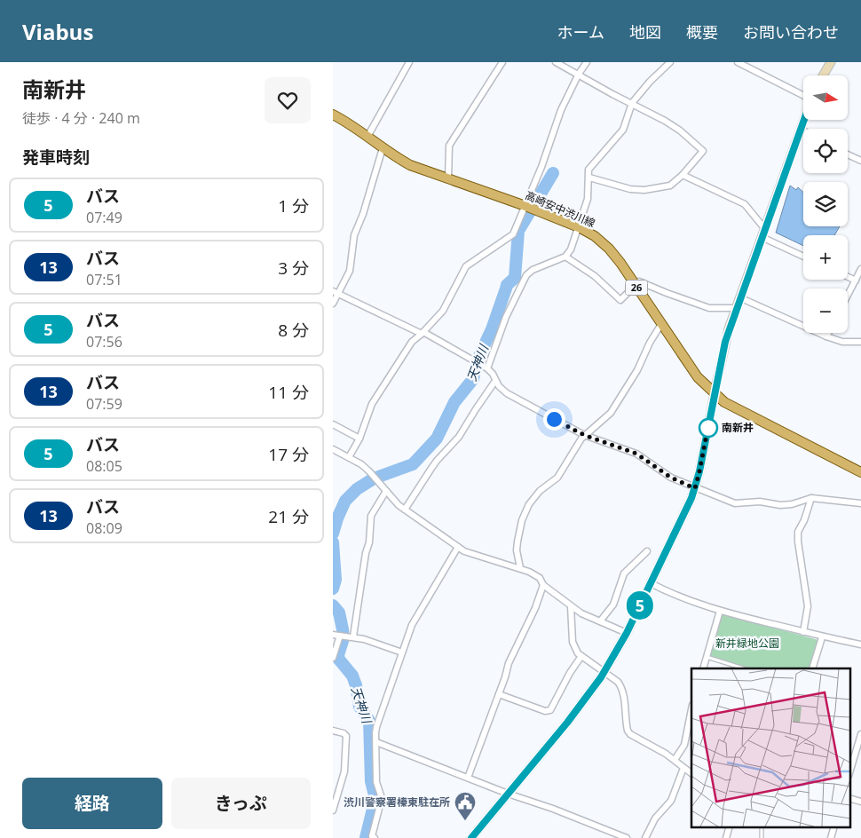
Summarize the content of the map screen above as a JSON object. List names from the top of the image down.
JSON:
{
  "streets": {
    "main road": ["高崎安中渋川線", "26"]
  },
  "water": ["天神川"],
  "parks": ["新井緑地公園"],
  "places": {
    "other": ["南新井"],
    "public building": ["渋川警察署榛東駐在所"]
  },
  "lines": ["bus line 5"],
  "north": "right",
  "page": {
    "header": "Viabus",
    "nav": [
      "ホーム",
      "地図",
      "概要",
      "お問い合わせ"
    ],
    "heading": [
      ["南新井", "徒歩 · 4 分 · 240 m"],
      "発車時刻"
    ],
    "on_map": "5",
    "map_buttons": ["+", "−"],
    "list": [
      {
        "mark": "5",
        "name": "バス",
        "note": "07:49",
        "value": "1 分"
      },
      {
        "mark": "13",
        "name": "バス",
        "note": "07:51",
        "value": "3 分"
      },
      {
        "mark": "5",
        "name": "バス",
        "note": "07:56",
        "value": "8 分"
      },
      {
        "mark": "13",
        "name": "バス",
        "note": "07:59",
        "value": "11 分"
      },
      {
        "mark": "5",
        "name": "バス",
        "note": "08:05",
        "value": "17 分"
      },
      {
        "mark": "13",
        "name": "バス",
        "note": "08:09",
        "value": "21 分"
      }
    ],
    "buttons": ["経路", "きっぷ"]
  }
}
